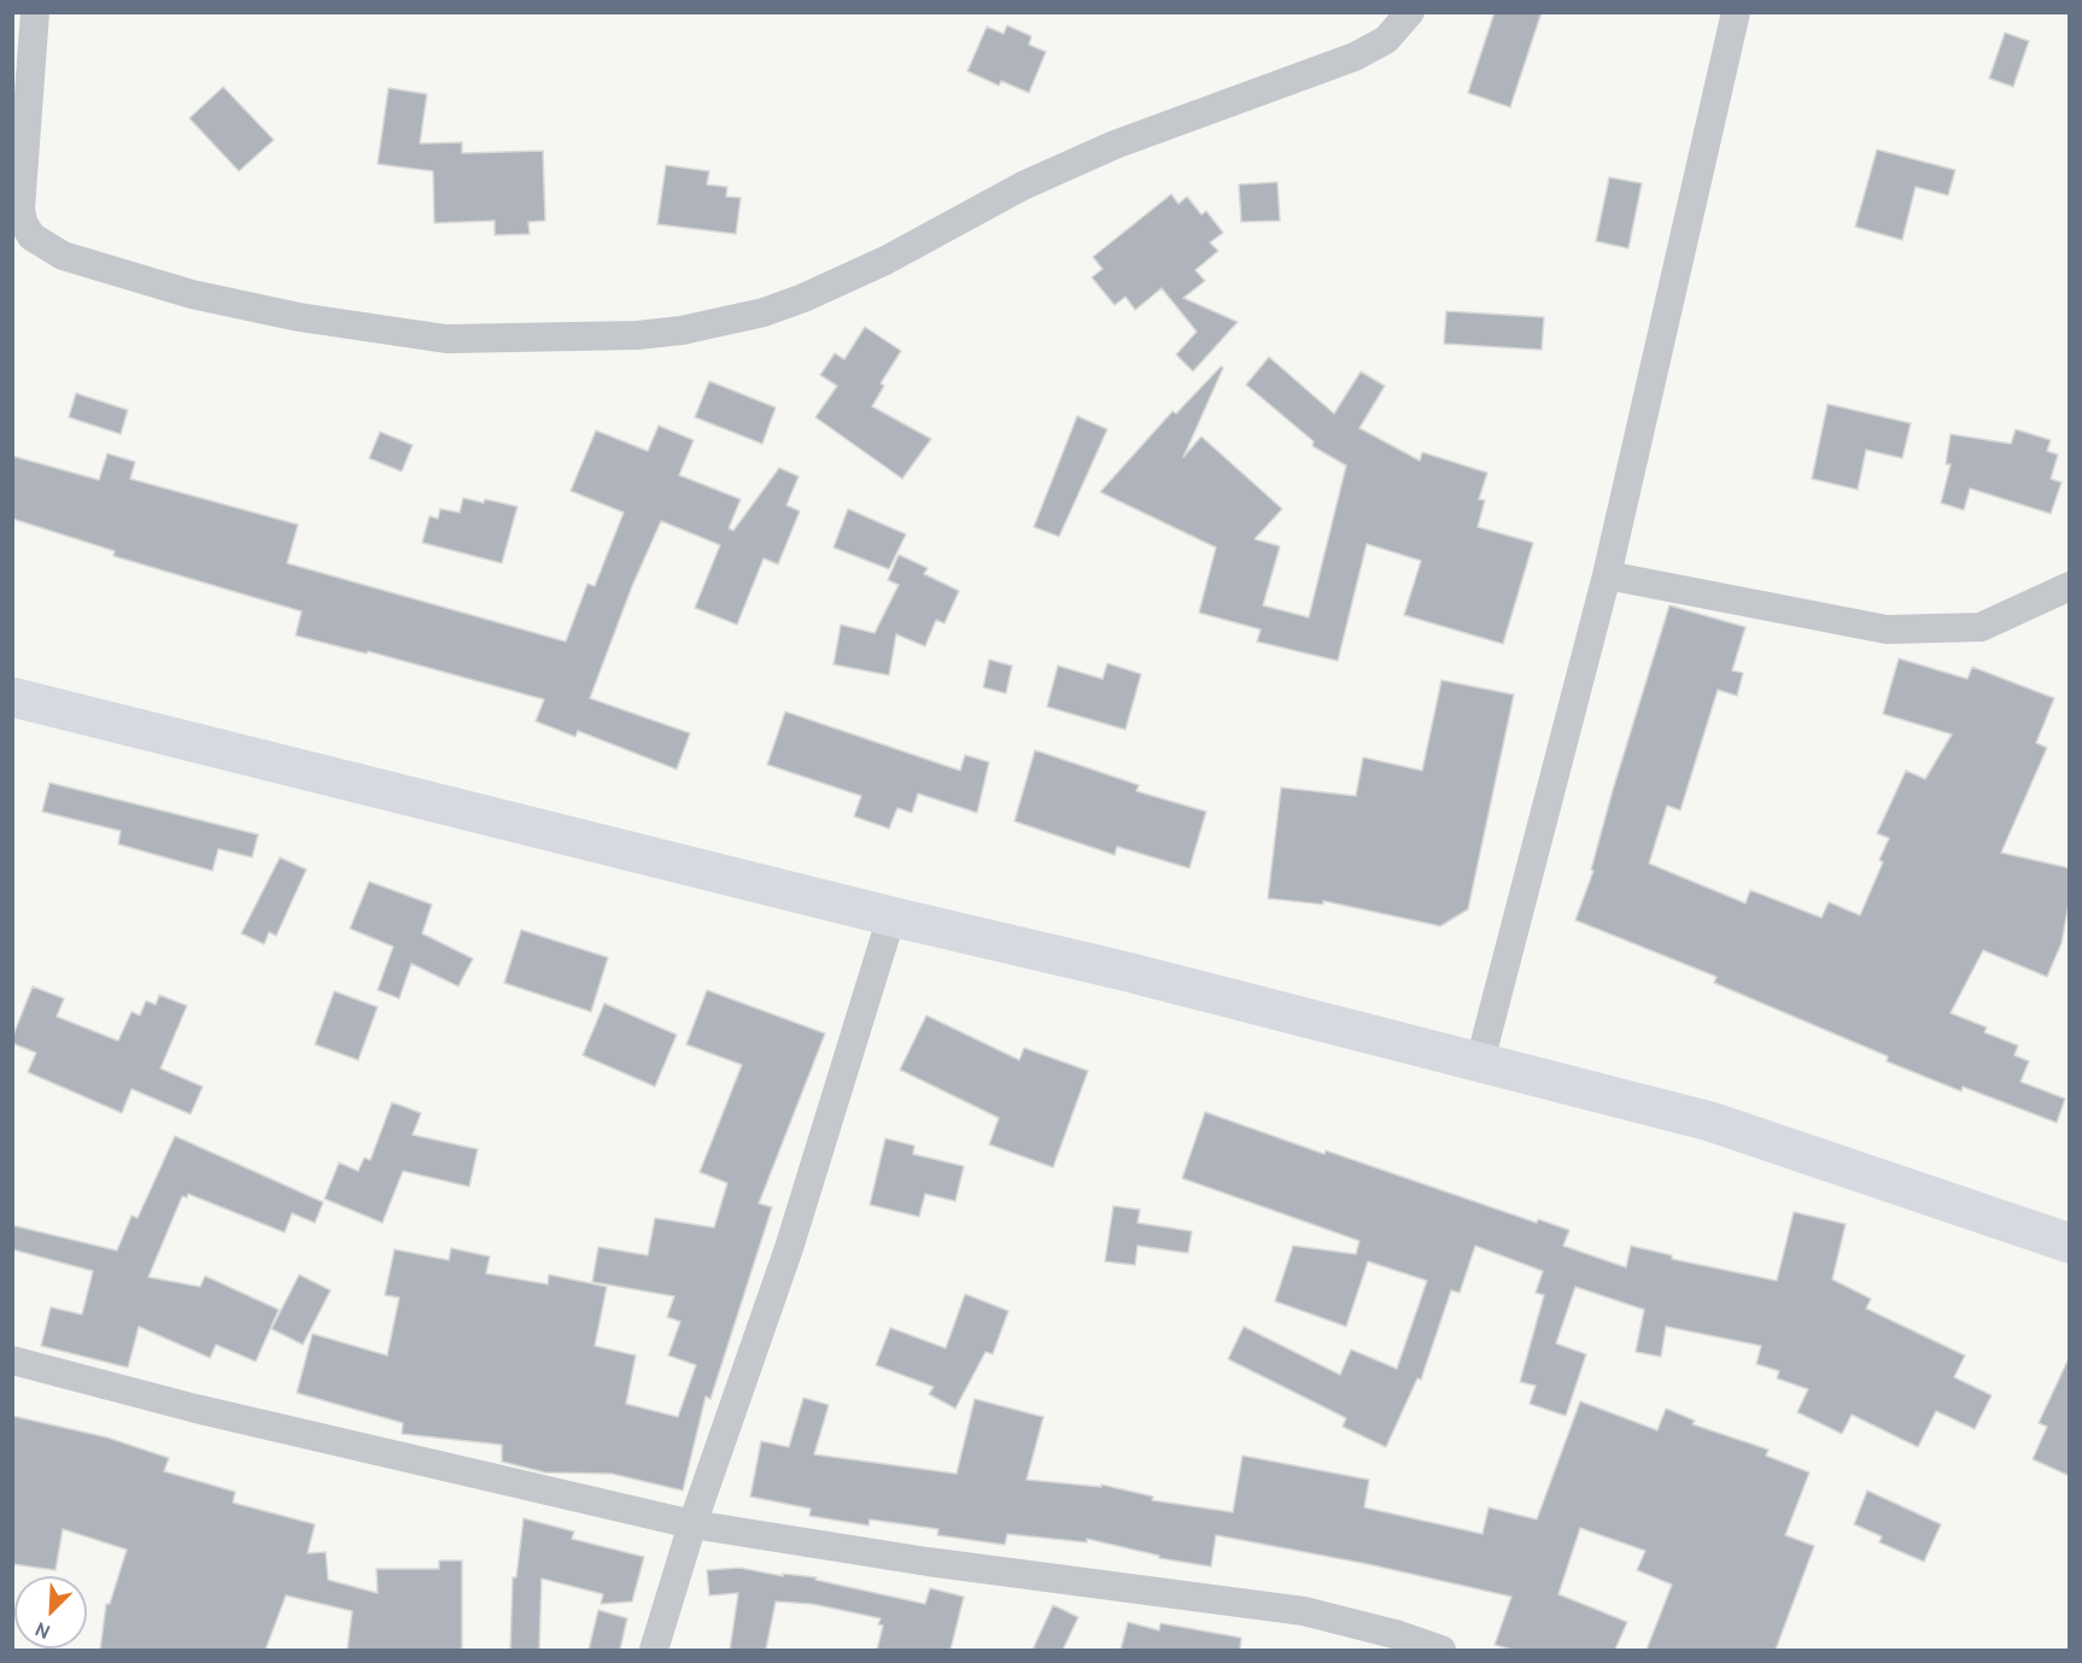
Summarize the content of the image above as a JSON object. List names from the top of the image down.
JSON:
{
  "north": "bottom left"
}
